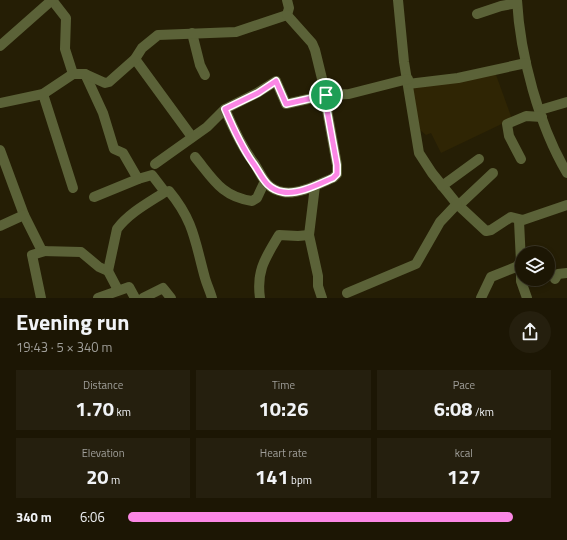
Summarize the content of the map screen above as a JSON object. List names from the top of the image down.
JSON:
{
  "page": {
    "heading": ["Evening run", "19:43 · 5 × 340 m"],
    "stats": [
      ["Distance", "1.70 km"],
      ["Time", "10:26"],
      ["Pace", "6:08 /km"],
      ["Elevation", "20 m"],
      ["Heart rate", "141 bpm"],
      ["kcal", "127"]
    ],
    "list": [
      {
        "name": "340 m",
        "note": "6:06"
      }
    ]
  }
}
